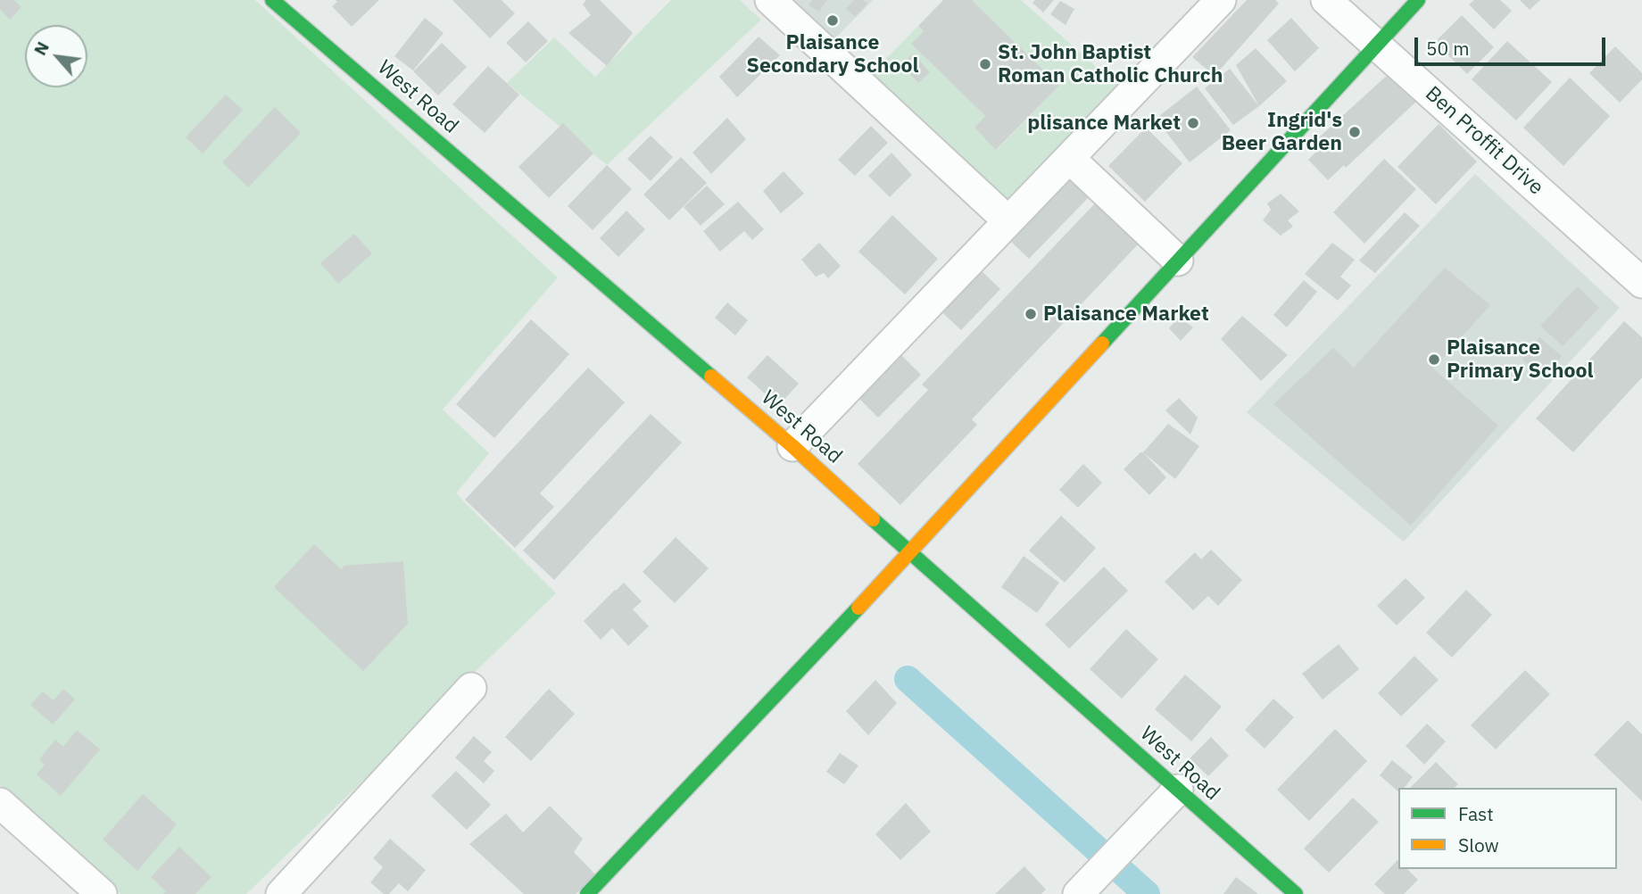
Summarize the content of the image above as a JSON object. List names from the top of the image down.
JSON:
{
  "streets": {
    "street": ["West Road", "Ben Proffit Drive"]
  },
  "places": [
    "Plaisance Secondary School",
    "St. John Baptist Roman Catholic Church",
    "plisance Market",
    "Ingrid's Beer Garden",
    "Plaisance Market",
    "Plaisance Primary School"
  ],
  "legend": ["Fast", "Slow"],
  "scale_bar": "50 m",
  "north": "top left"
}
